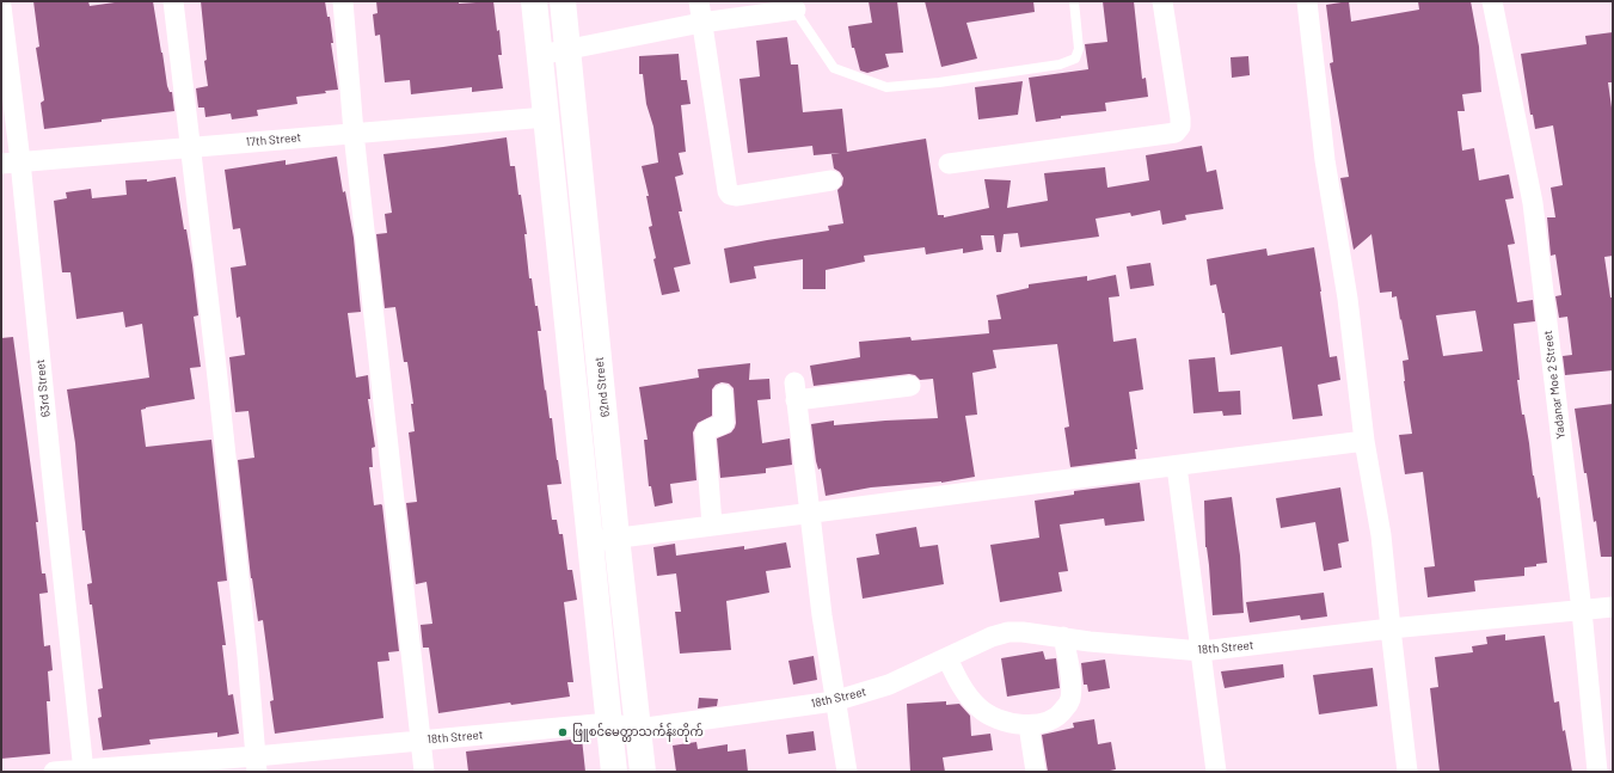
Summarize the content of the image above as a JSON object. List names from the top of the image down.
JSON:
{
  "streets": {
    "main road": ["62nd Street"],
    "street": [
      "17th Street",
      "Yadanar Moe 2 Street",
      "63rd Street",
      "18th Street"
    ]
  },
  "crossings": [
    ["17th Street", "63rd Street"],
    ["Yadanar Moe 2 Street", "18th Street"],
    ["62nd Street", "18th Street"],
    ["63rd Street", "18th Street"]
  ],
  "places": ["ဖြူစင်မေတ္တာသင်္ကန်းတိုက်"]
}
